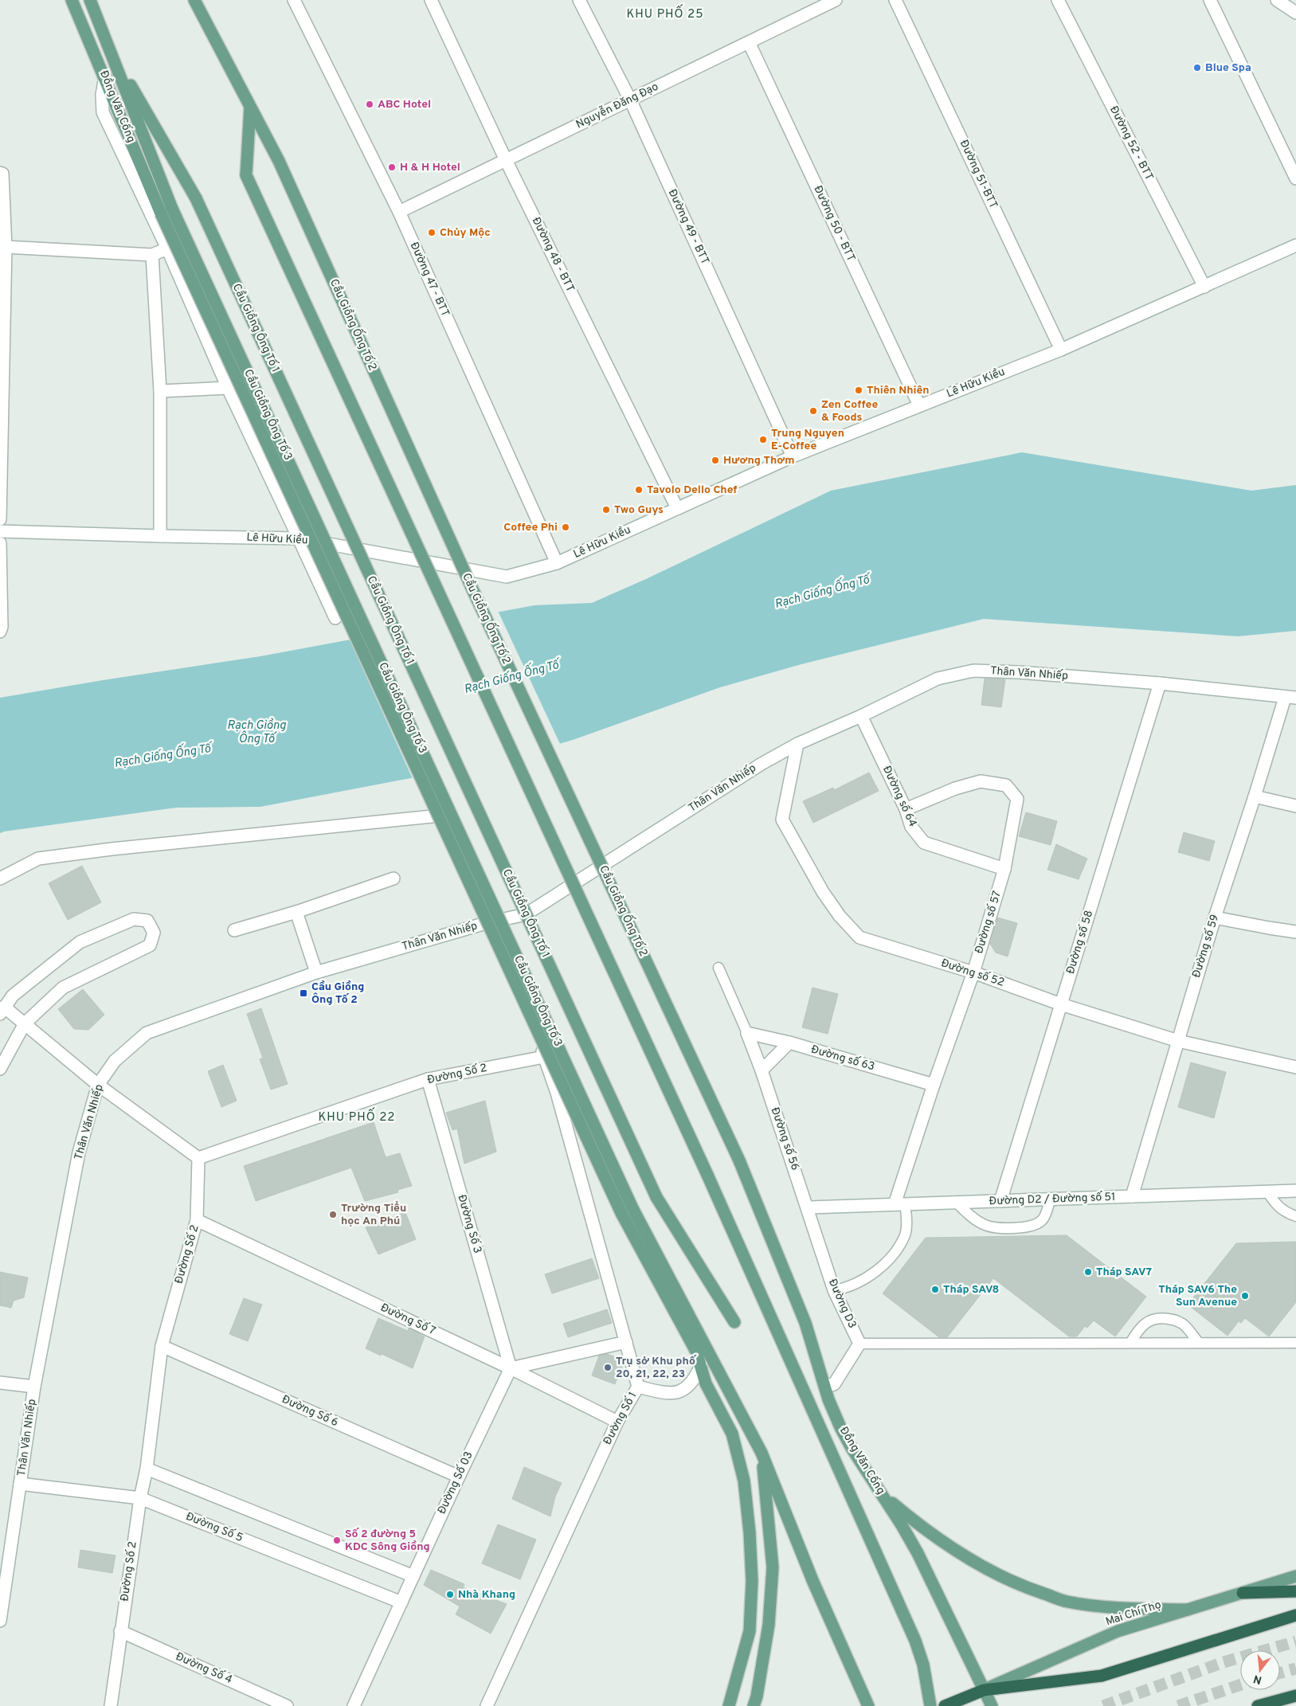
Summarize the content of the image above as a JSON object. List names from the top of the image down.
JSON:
{
  "streets": {
    "highway": ["Mai Chí Thọ"],
    "main road": [
      "Đồng Văn Cống",
      "Cầu Giồng Ống Tố 2",
      "Cầu Giồng Ông Tố 1",
      "Cầu Giồng Ông Tố 3"
    ],
    "street": [
      "Nguyễn Đăng Đạo",
      "Đường 52 - BTT",
      "Đường 51-BTT",
      "Đường 50 - BTT",
      "Đường 49 - BTT",
      "Đường 48 - BTT",
      "Đường 47 - BTT",
      "Lê Hữu Kiều",
      "Thân Văn Nhiếp",
      "Đường số 64",
      "Đường số 57",
      "Đường số 58",
      "Đường số 59",
      "Đường số 52",
      "Đường số 63",
      "Đường Số 2",
      "Đường số 56",
      "Đường D2 / Đường số 51",
      "Đường Số 3",
      "Đường D3",
      "Đường Số 7",
      "Đường Số 6",
      "Đường Số 1",
      "Đường Số 03",
      "Đường Số 5",
      "Đường Số 4"
    ]
  },
  "crossings": [
    ["Nguyễn Đăng Đạo", "Đường 50 - BTT"],
    ["Nguyễn Đăng Đạo", "Đường 49 - BTT"],
    ["Nguyễn Đăng Đạo", "Đường 48 - BTT"],
    ["Nguyễn Đăng Đạo", "Đường 47 - BTT"],
    ["Đồng Văn Cống", "Cầu Giồng Ống Tố 2"],
    ["Đồng Văn Cống", "Cầu Giồng Ông Tố 1"],
    ["Đồng Văn Cống", "Cầu Giồng Ông Tố 3"],
    ["Đồng Văn Cống", "Mai Chí Thọ"],
    ["Đường 52 - BTT", "Lê Hữu Kiều"],
    ["Đường 51-BTT", "Lê Hữu Kiều"],
    ["Đường 50 - BTT", "Lê Hữu Kiều"],
    ["Đường 49 - BTT", "Lê Hữu Kiều"],
    ["Đường 48 - BTT", "Lê Hữu Kiều"],
    ["Đường 47 - BTT", "Lê Hữu Kiều"],
    ["Thân Văn Nhiếp", "Đường số 64"],
    ["Thân Văn Nhiếp", "Đường số 58"],
    ["Thân Văn Nhiếp", "Đường số 59"],
    ["Thân Văn Nhiếp", "Đường số 52"],
    ["Thân Văn Nhiếp", "Đường Số 1"],
    ["Thân Văn Nhiếp", "Đường Số 5"],
    ["Đường số 64", "Đường số 57"],
    ["Đường số 57", "Đường số 52"],
    ["Đường số 57", "Đường số 63"],
    ["Đường số 57", "Đường D2 / Đường số 51"],
    ["Đường số 58", "Đường số 52"],
    ["Đường số 58", "Đường D2 / Đường số 51"],
    ["Đường số 59", "Đường số 52"],
    ["Đường số 59", "Đường D2 / Đường số 51"],
    ["Đường Số 2", "Đường Số 3"],
    ["Đường Số 2", "Đường Số 7"],
    ["Đường Số 2", "Đường Số 6"],
    ["Đường Số 2", "Đường Số 1"],
    ["Đường Số 2", "Đường Số 5"],
    ["Đường Số 2", "Đường Số 4"],
    ["Đường số 56", "Đường D2 / Đường số 51"],
    ["Đường số 56", "Đường D3"],
    ["Đường D2 / Đường số 51", "Đường D3"],
    ["Đường Số 3", "Đường Số 7"],
    ["Đường Số 3", "Đường Số 03"],
    ["Đường Số 7", "Đường Số 1"],
    ["Đường Số 7", "Đường Số 03"],
    ["Đường Số 6", "Đường Số 03"],
    ["Đường Số 03", "Đường Số 5"]
  ],
  "districts": ["KHU PHỐ 25", "KHU PHỐ 22"],
  "water": ["Rạch Giống Ống Tố", "Rạch Giồng Ông Tố"],
  "places": {
    "other": [
      "Blue Spa",
      "ABC Hotel",
      "H & H Hotel",
      "Chủy Mộc",
      "Thiên Nhiên",
      "Zen Coffee & Foods",
      "Trung Nguyen E-Coffee",
      "Hương Thơm",
      "Tavolo Dello Chef",
      "Two Guys",
      "Coffee Phi",
      "Trường Tiểu học An Phú",
      "Tháp SAV7",
      "Tháp SAV8",
      "Tháp SAV6 The Sun Avenue",
      "Trụ sở Khu phố 20, 21, 22, 23",
      "Số 2 đường 5 KDC Sông Giồng",
      "Nhà Khang"
    ],
    "transit": ["Cầu Giồng Ông Tố 2"]
  },
  "north": "bottom"
}
